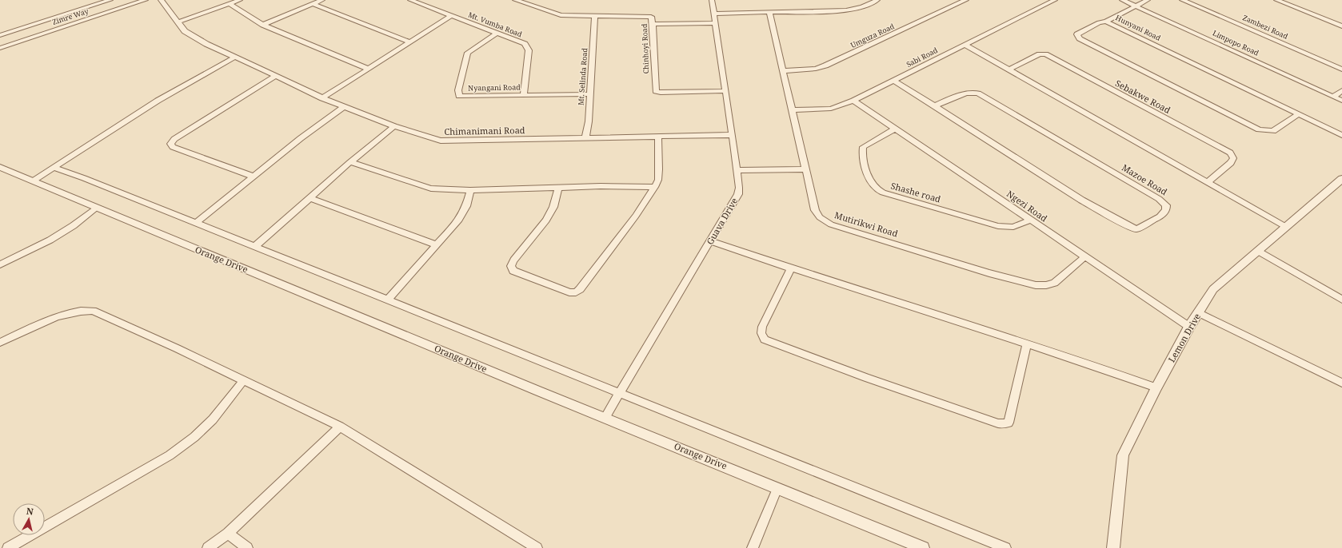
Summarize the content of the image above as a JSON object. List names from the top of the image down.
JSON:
{
  "streets": {
    "street": [
      "Zimre Way",
      "Mt. Vumba Road",
      "Zambezi Road",
      "Hunyani Road",
      "Umguza Road",
      "Limpopo Road",
      "Chinhoyi Road",
      "Sabi Road",
      "Mt. Selinda Road",
      "Nyangani Road",
      "Sebakwe Road",
      "Chimanimani Road",
      "Mazoe Road",
      "Shashe road",
      "Ngezi Road",
      "Guava Drive",
      "Mutirikwi Road",
      "Orange Drive",
      "Lemon Drive"
    ]
  },
  "crossings": [
    ["Mt. Vumba Road", "Nyangani Road"],
    ["Umguza Road", "Mutirikwi Road"],
    ["Chinhoyi Road", "Mt. Selinda Road"],
    ["Chinhoyi Road", "Guava Drive"],
    ["Sabi Road", "Mazoe Road"],
    ["Sabi Road", "Ngezi Road"],
    ["Sabi Road", "Mutirikwi Road"],
    ["Mt. Selinda Road", "Nyangani Road"],
    ["Mt. Selinda Road", "Chimanimani Road"],
    ["Chimanimani Road", "Guava Drive"],
    ["Shashe road", "Ngezi Road"],
    ["Ngezi Road", "Mutirikwi Road"],
    ["Ngezi Road", "Lemon Drive"],
    ["Guava Drive", "Orange Drive"]
  ],
  "north": "top"
}
